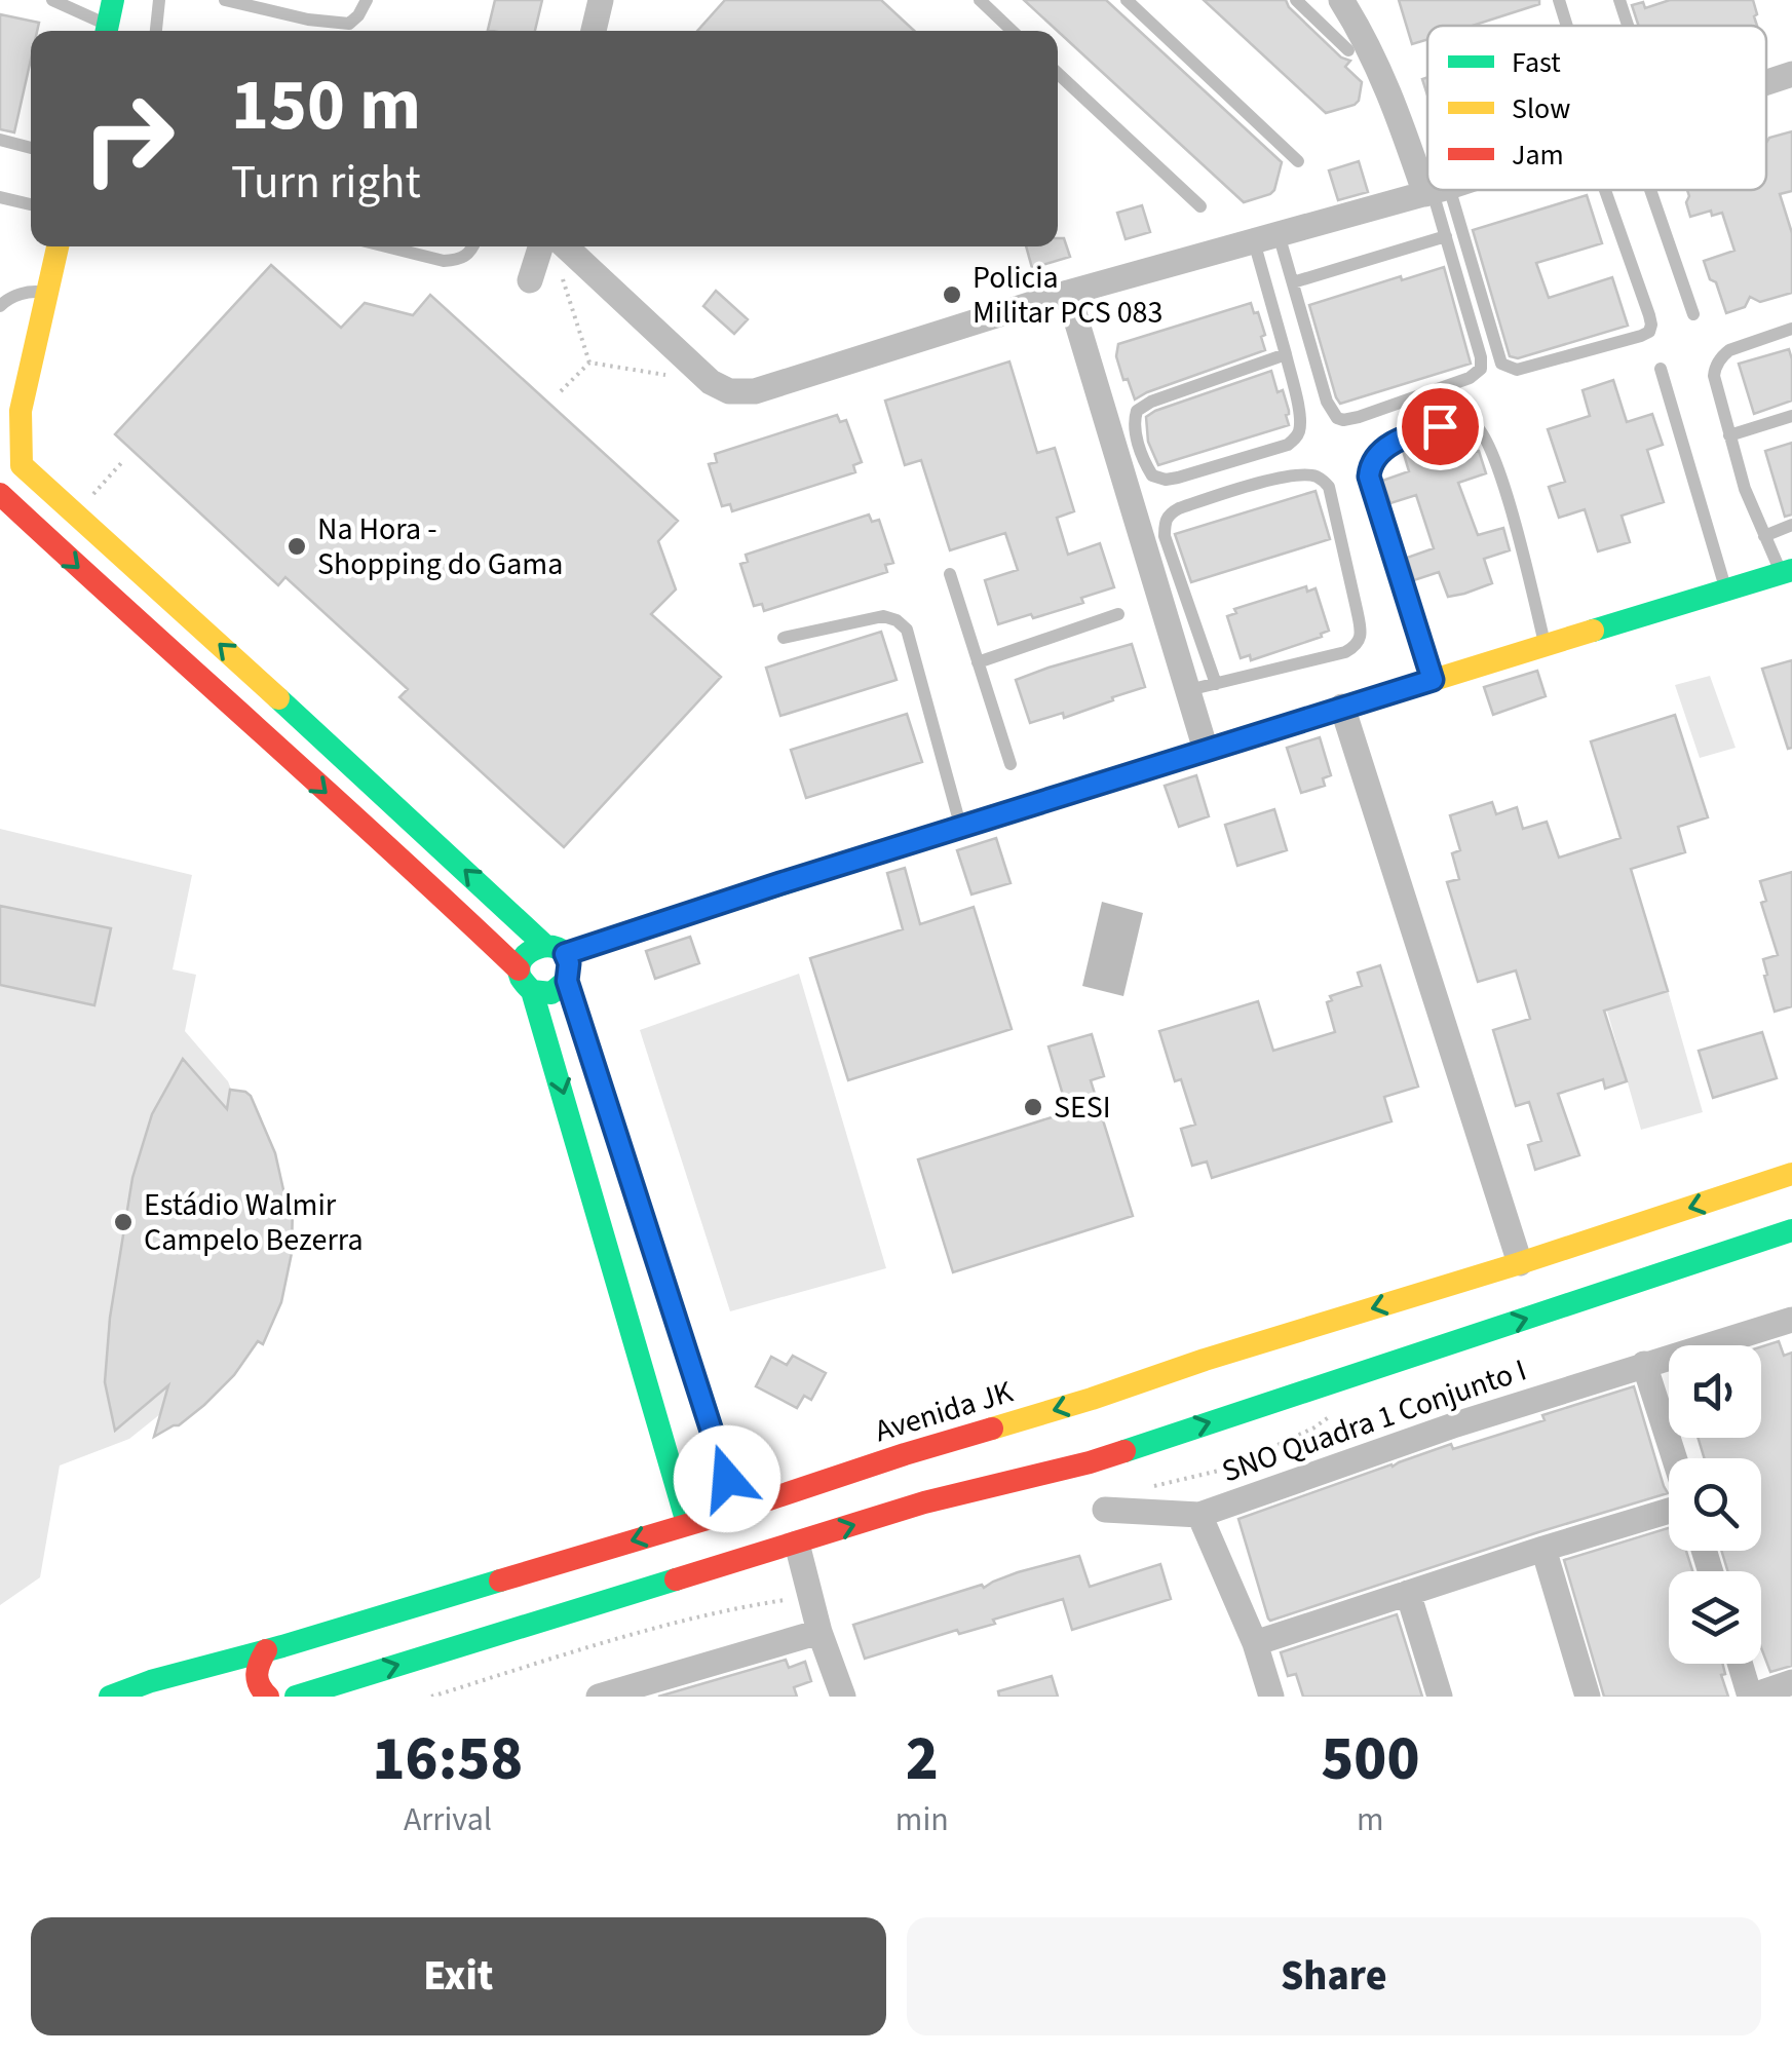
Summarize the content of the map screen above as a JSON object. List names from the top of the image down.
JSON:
{
  "streets": {
    "street": ["Avenida JK", "SNO Quadra 1 Conjunto I"]
  },
  "places": [
    "Policia Militar PCS 083",
    "Na Hora - Shopping do Gama",
    "SESI",
    "Estádio Walmir Campelo Bezerra"
  ],
  "legend": ["Fast", "Slow", "Jam"],
  "page": {
    "turn": ["150 m", "Turn right"],
    "eta": [
      "16:58",
      "Arrival",
      "2",
      "min",
      "500",
      "m"
    ],
    "buttons": ["Exit", "Share"]
  }
}
